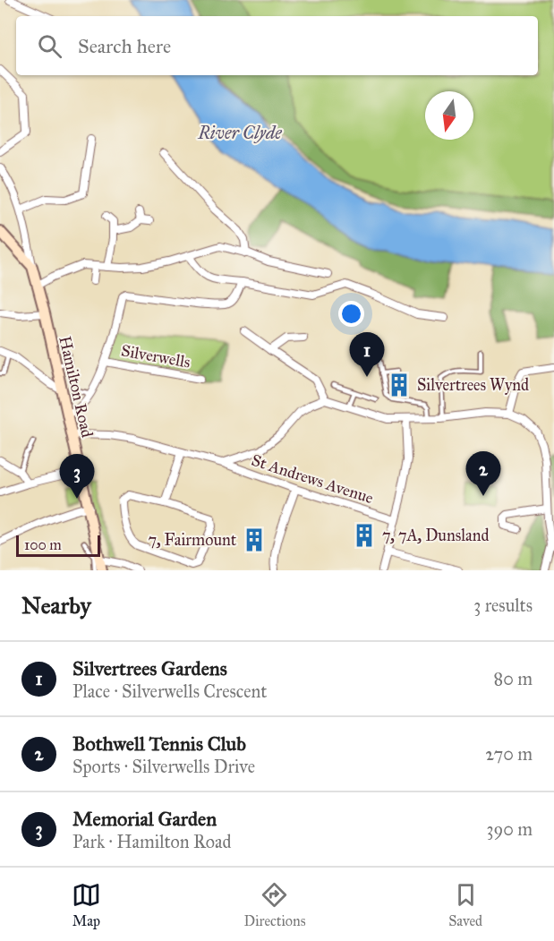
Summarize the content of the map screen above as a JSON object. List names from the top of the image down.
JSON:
{
  "streets": {
    "main road": ["Hamilton Road"],
    "street": ["Silverwells", "St Andrews Avenue"]
  },
  "crossings": [
    ["Hamilton Road", "St Andrews Avenue"]
  ],
  "water": ["River Clyde"],
  "places": {
    "building": ["Silvertrees Wynd", "7, 7A, Dunsland", "7, Fairmount"]
  },
  "scale_bar": "100 m",
  "north": "bottom",
  "page": {
    "search": "Search here",
    "pins": ["1", "2", "3"],
    "scale": "100 m",
    "heading": ["Nearby", "3 results"],
    "list": [
      {
        "mark": "1",
        "name": "Silvertrees Gardens",
        "note": "Place · Silverwells Crescent",
        "value": "80 m"
      },
      {
        "mark": "2",
        "name": "Bothwell Tennis Club",
        "note": "Sports · Silverwells Drive",
        "value": "270 m"
      },
      {
        "mark": "3",
        "name": "Memorial Garden",
        "note": "Park · Hamilton Road",
        "value": "390 m"
      }
    ],
    "nav": ["Map", "Directions", "Saved"]
  }
}
